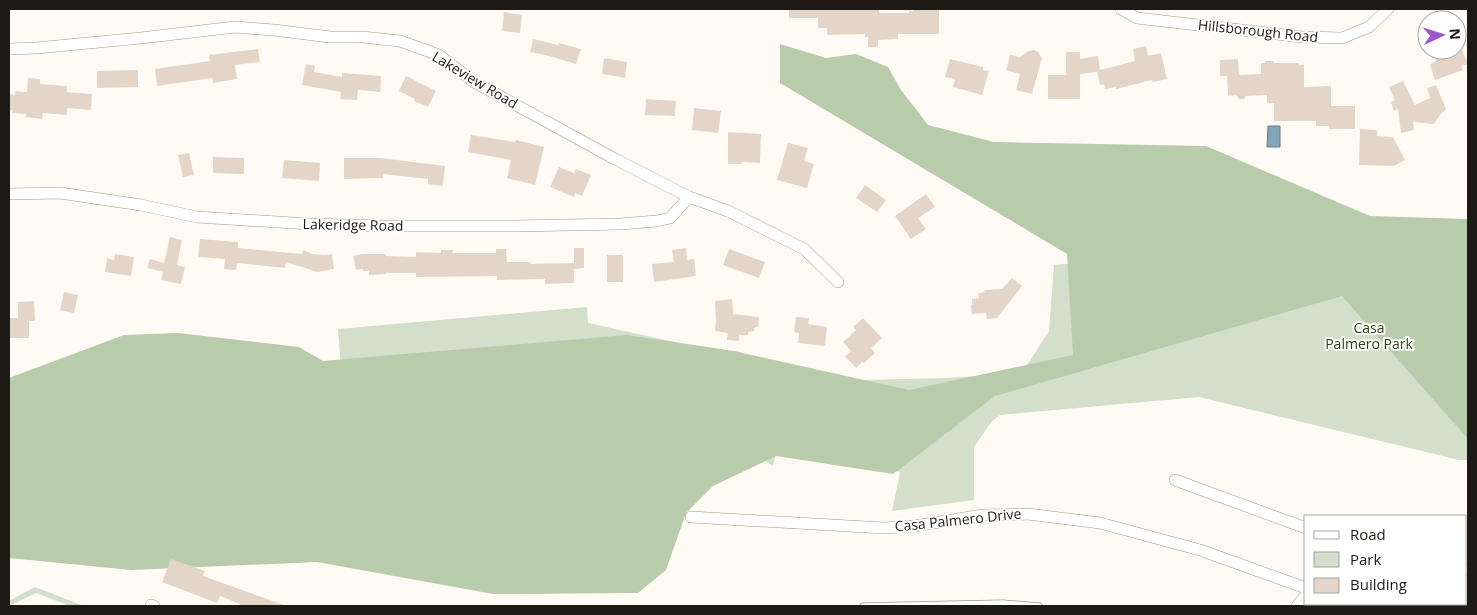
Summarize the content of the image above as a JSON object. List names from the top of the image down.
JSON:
{
  "streets": {
    "street": [
      "Hillsborough Road",
      "Lakeview Road",
      "Lakeridge Road",
      "Casa Palmero Drive"
    ]
  },
  "crossings": [
    ["Lakeview Road", "Lakeridge Road"]
  ],
  "parks": ["Casa Palmero Park"],
  "legend": ["Road", "Park", "Building"],
  "north": "right"
}
